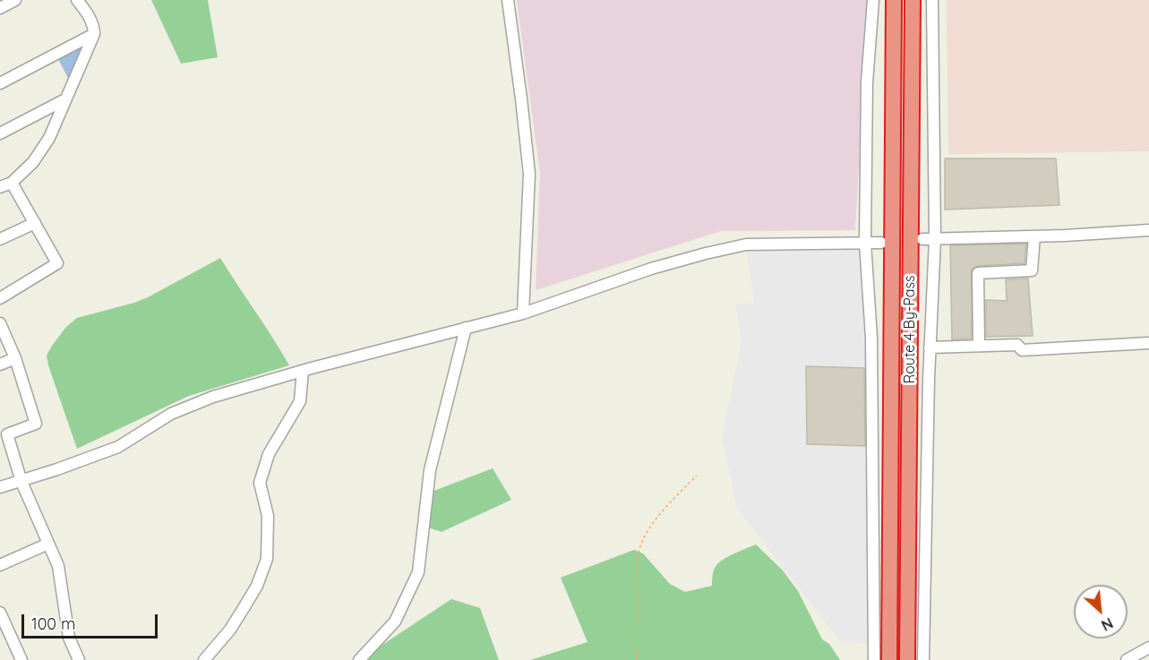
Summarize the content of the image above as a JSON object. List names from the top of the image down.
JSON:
{
  "streets": {
    "highway": ["Route 4 By-Pass"]
  },
  "scale_bar": "100 m",
  "north": "bottom right"
}
